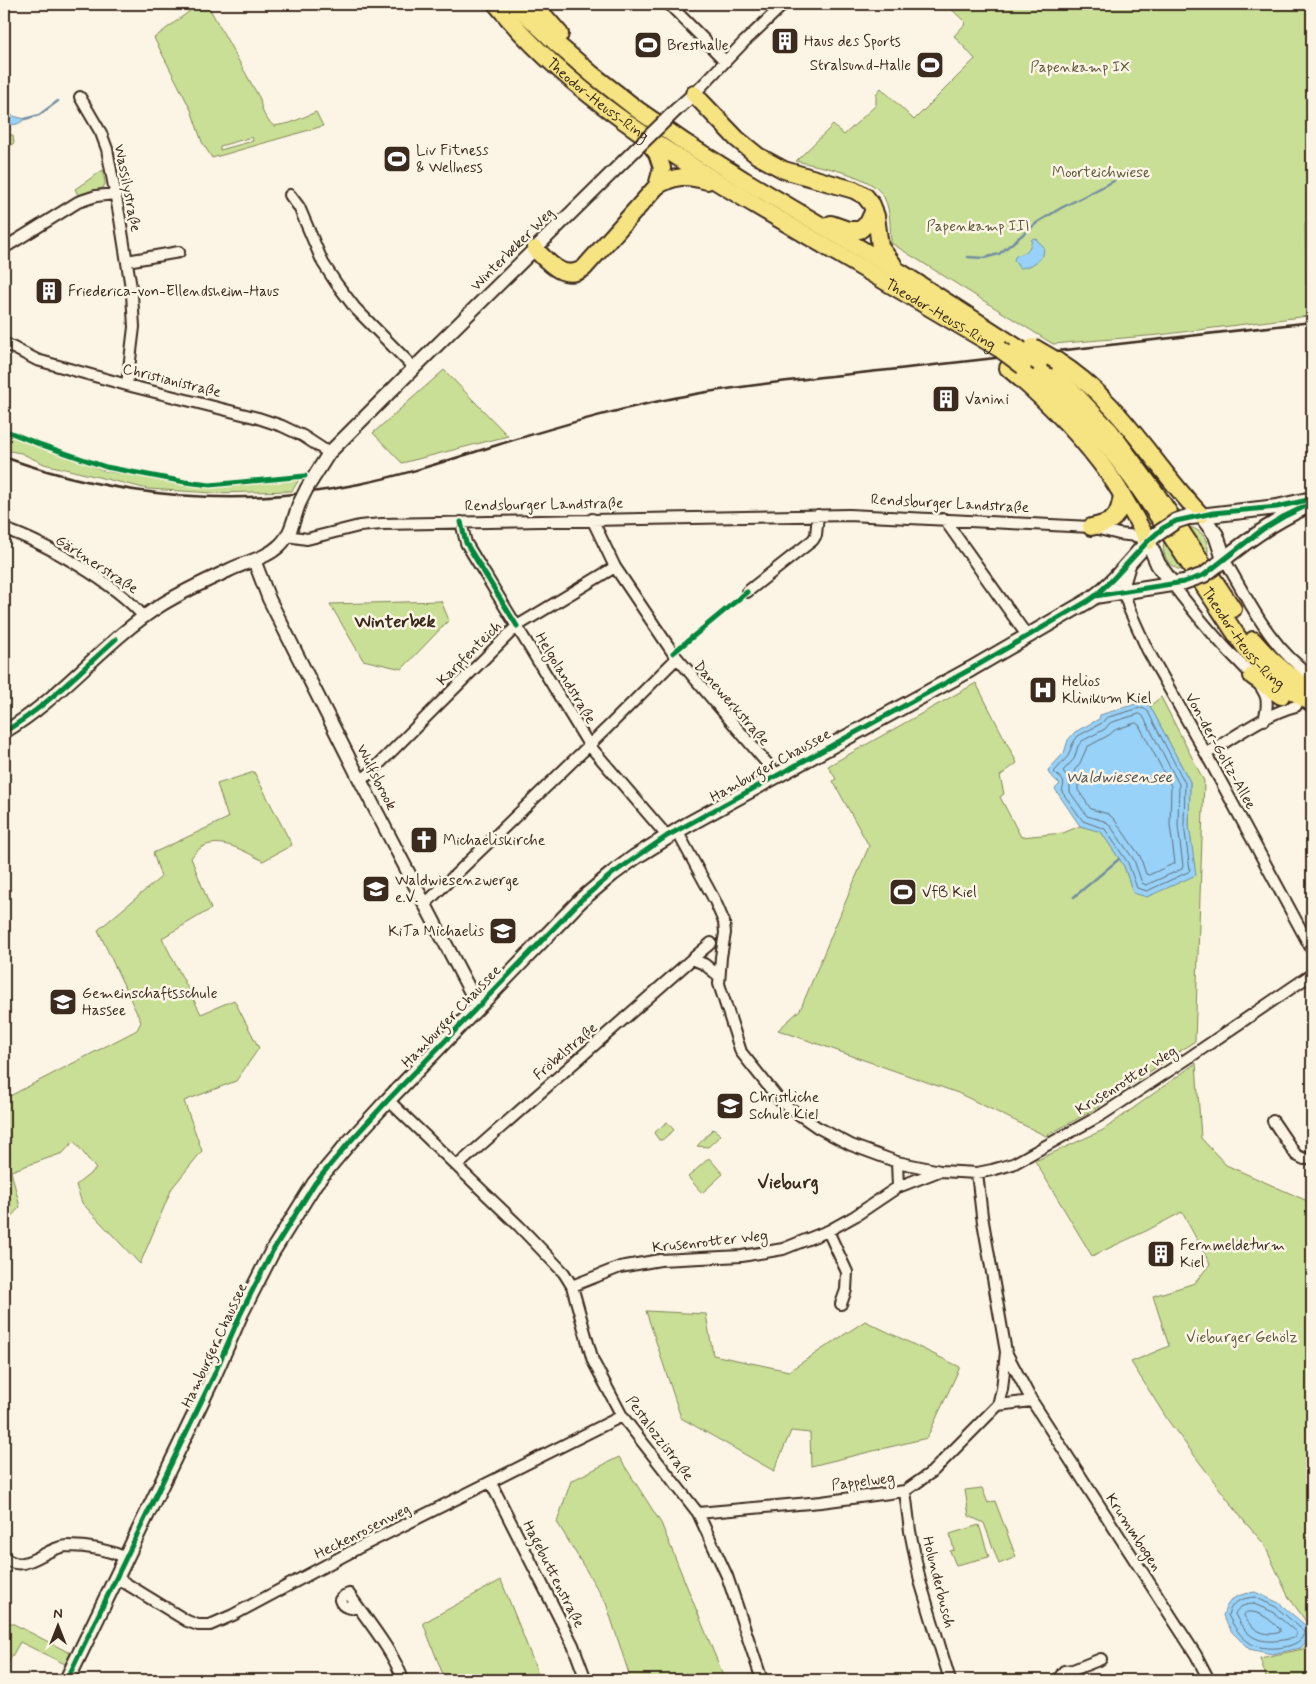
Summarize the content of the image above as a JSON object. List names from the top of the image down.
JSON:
{
  "streets": {
    "highway": ["Theodor-Heuss-Ring"],
    "main road": ["Hamburger Chaussee"],
    "street": [
      "Wassilystraße",
      "Winterbeker Weg",
      "Christianistraße",
      "Rendsburger Landstraße",
      "Gärtnerstraße",
      "Karpfenteich",
      "Helgolandstraße",
      "Danewerkstraße",
      "Von-der-Goltz-Allee",
      "Wulfsbrook",
      "Fröbelstraße",
      "Krusenrotter Weg",
      "Pestalozzistraße",
      "Pappelweg",
      "Heckenrosenweg",
      "Krummbogen",
      "Hagebuttenstraße",
      "Holunderbusch"
    ]
  },
  "crossings": [
    ["Theodor-Heuss-Ring", "Rendsburger Landstraße"],
    ["Theodor-Heuss-Ring", "Hamburger Chaussee"],
    ["Wassilystraße", "Christianistraße"],
    ["Winterbeker Weg", "Christianistraße"],
    ["Winterbeker Weg", "Rendsburger Landstraße"],
    ["Rendsburger Landstraße", "Helgolandstraße"],
    ["Rendsburger Landstraße", "Danewerkstraße"],
    ["Rendsburger Landstraße", "Hamburger Chaussee"],
    ["Karpfenteich", "Helgolandstraße"],
    ["Karpfenteich", "Danewerkstraße"],
    ["Karpfenteich", "Wulfsbrook"],
    ["Helgolandstraße", "Hamburger Chaussee"],
    ["Helgolandstraße", "Krusenrotter Weg"],
    ["Danewerkstraße", "Hamburger Chaussee"],
    ["Von-der-Goltz-Allee", "Hamburger Chaussee"],
    ["Hamburger Chaussee", "Wulfsbrook"],
    ["Hamburger Chaussee", "Pestalozzistraße"],
    ["Hamburger Chaussee", "Heckenrosenweg"],
    ["Fröbelstraße", "Pestalozzistraße"],
    ["Krusenrotter Weg", "Pestalozzistraße"],
    ["Krusenrotter Weg", "Krummbogen"],
    ["Pestalozzistraße", "Pappelweg"],
    ["Pestalozzistraße", "Heckenrosenweg"],
    ["Pappelweg", "Krummbogen"],
    ["Pappelweg", "Holunderbusch"],
    ["Heckenrosenweg", "Hagebuttenstraße"]
  ],
  "districts": ["Winterbek", "Vieburg"],
  "water": ["Waldwiesensee"],
  "parks": [
    "Papenkamp IX",
    "Moorteichwiese",
    "Papenkamp III",
    "Vieburger Gehölz"
  ],
  "places": {
    "building": [
      "Haus des Sports",
      "Friederica-von-Ellendsheim-Haus",
      "Vanini",
      "Fernmeldeturm Kiel"
    ],
    "sports": [
      "Bresthalle",
      "Stralsund-Halle",
      "Liv Fitness & Wellness",
      "VfB Kiel"
    ],
    "hospital": ["Helios Klinikum Kiel"],
    "church": ["Michaeliskirche"],
    "school or university": [
      "Waldwiesenzwerge e.V.",
      "KiTa Michaelis",
      "Gemeinschaftsschule Hassee",
      "Christliche Schule Kiel"
    ]
  },
  "north": "top"
}
